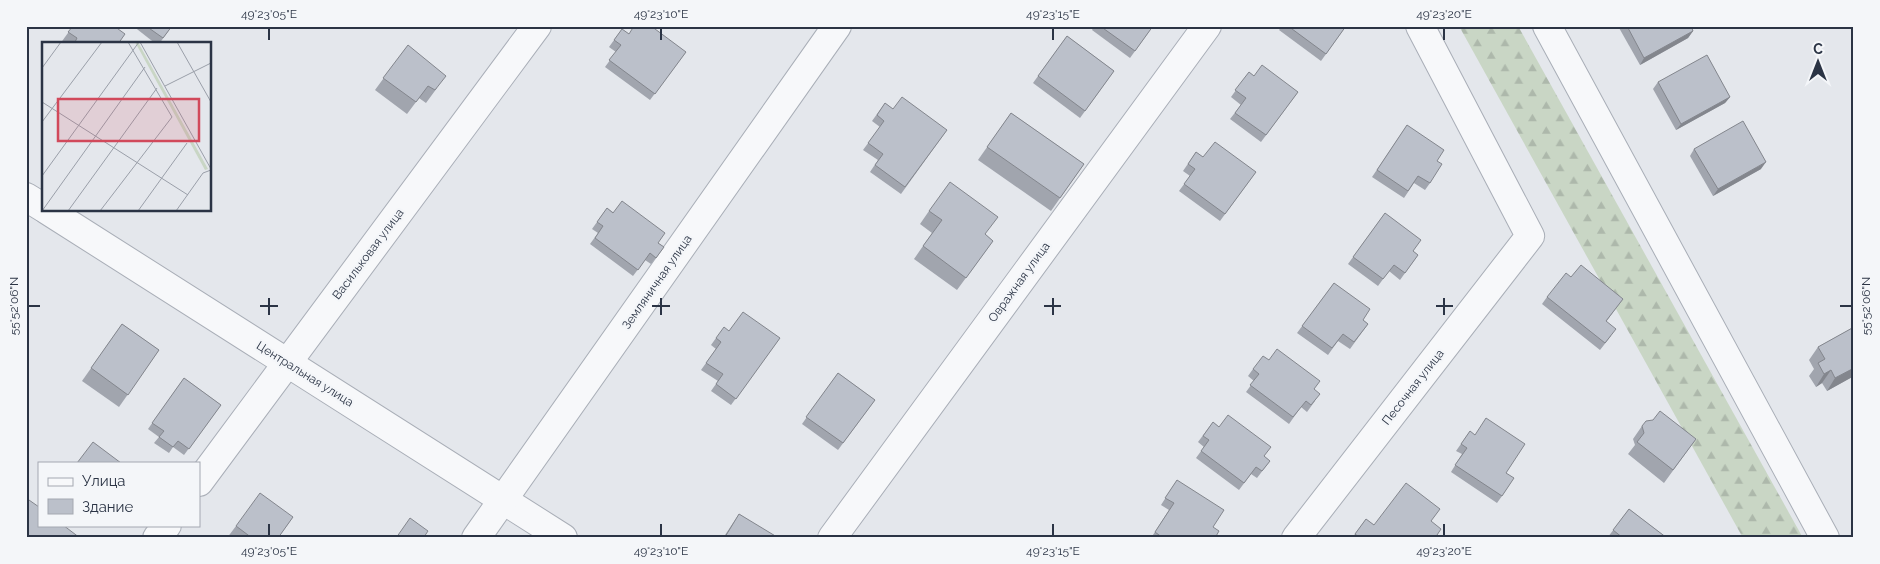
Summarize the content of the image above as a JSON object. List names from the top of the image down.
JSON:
{
  "streets": {
    "street": [
      "Васильковая улица",
      "Земляничная улица",
      "Овражная улица",
      "Центральная улица",
      "Песочная улица"
    ]
  },
  "crossings": [
    ["Васильковая улица", "Центральная улица"],
    ["Земляничная улица", "Центральная улица"]
  ],
  "legend": ["Улица", "Здание"],
  "north": "top",
  "coordinates": [
    "49°23'05\"E",
    "49°23'10\"E",
    "49°23'15\"E",
    "49°23'20\"E",
    "55°52'06\"N"
  ]
}
